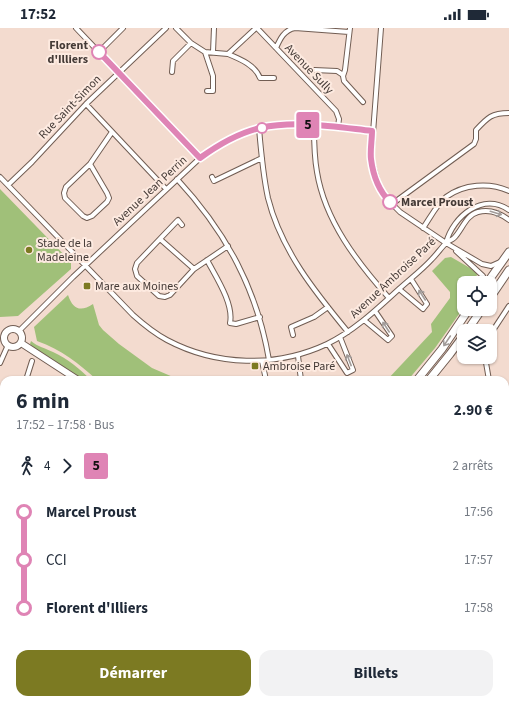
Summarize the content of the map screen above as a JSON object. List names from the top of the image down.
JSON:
{
  "streets": {
    "street": [
      "Avenue Sully",
      "Rue Saint-Simon",
      "Avenue Jean Perrin",
      "Avenue Ambroise Paré"
    ]
  },
  "crossings": [
    ["Avenue Sully", "Avenue Jean Perrin"],
    ["Rue Saint-Simon", "Avenue Ambroise Paré"],
    ["Avenue Jean Perrin", "Avenue Ambroise Paré"]
  ],
  "places": {
    "other": ["Florent d'Illiers", "Marcel Proust", "Stade de la Madeleine"],
    "transit": ["Mare aux Moines", "Ambroise Paré"]
  },
  "lines": ["bus line 5"],
  "page": {
    "status": "17:52",
    "on_map": "5",
    "heading": ["6 min", "17:52 – 17:58 · Bus", "2.90 €"],
    "legs": ["4", "5", "2 arrêts"],
    "list": [
      {
        "name": "Marcel Proust",
        "value": "17:56"
      },
      {
        "name": "CCI",
        "value": "17:57"
      },
      {
        "name": "Florent d'Illiers",
        "value": "17:58"
      }
    ],
    "buttons": ["Démarrer", "Billets"]
  }
}
